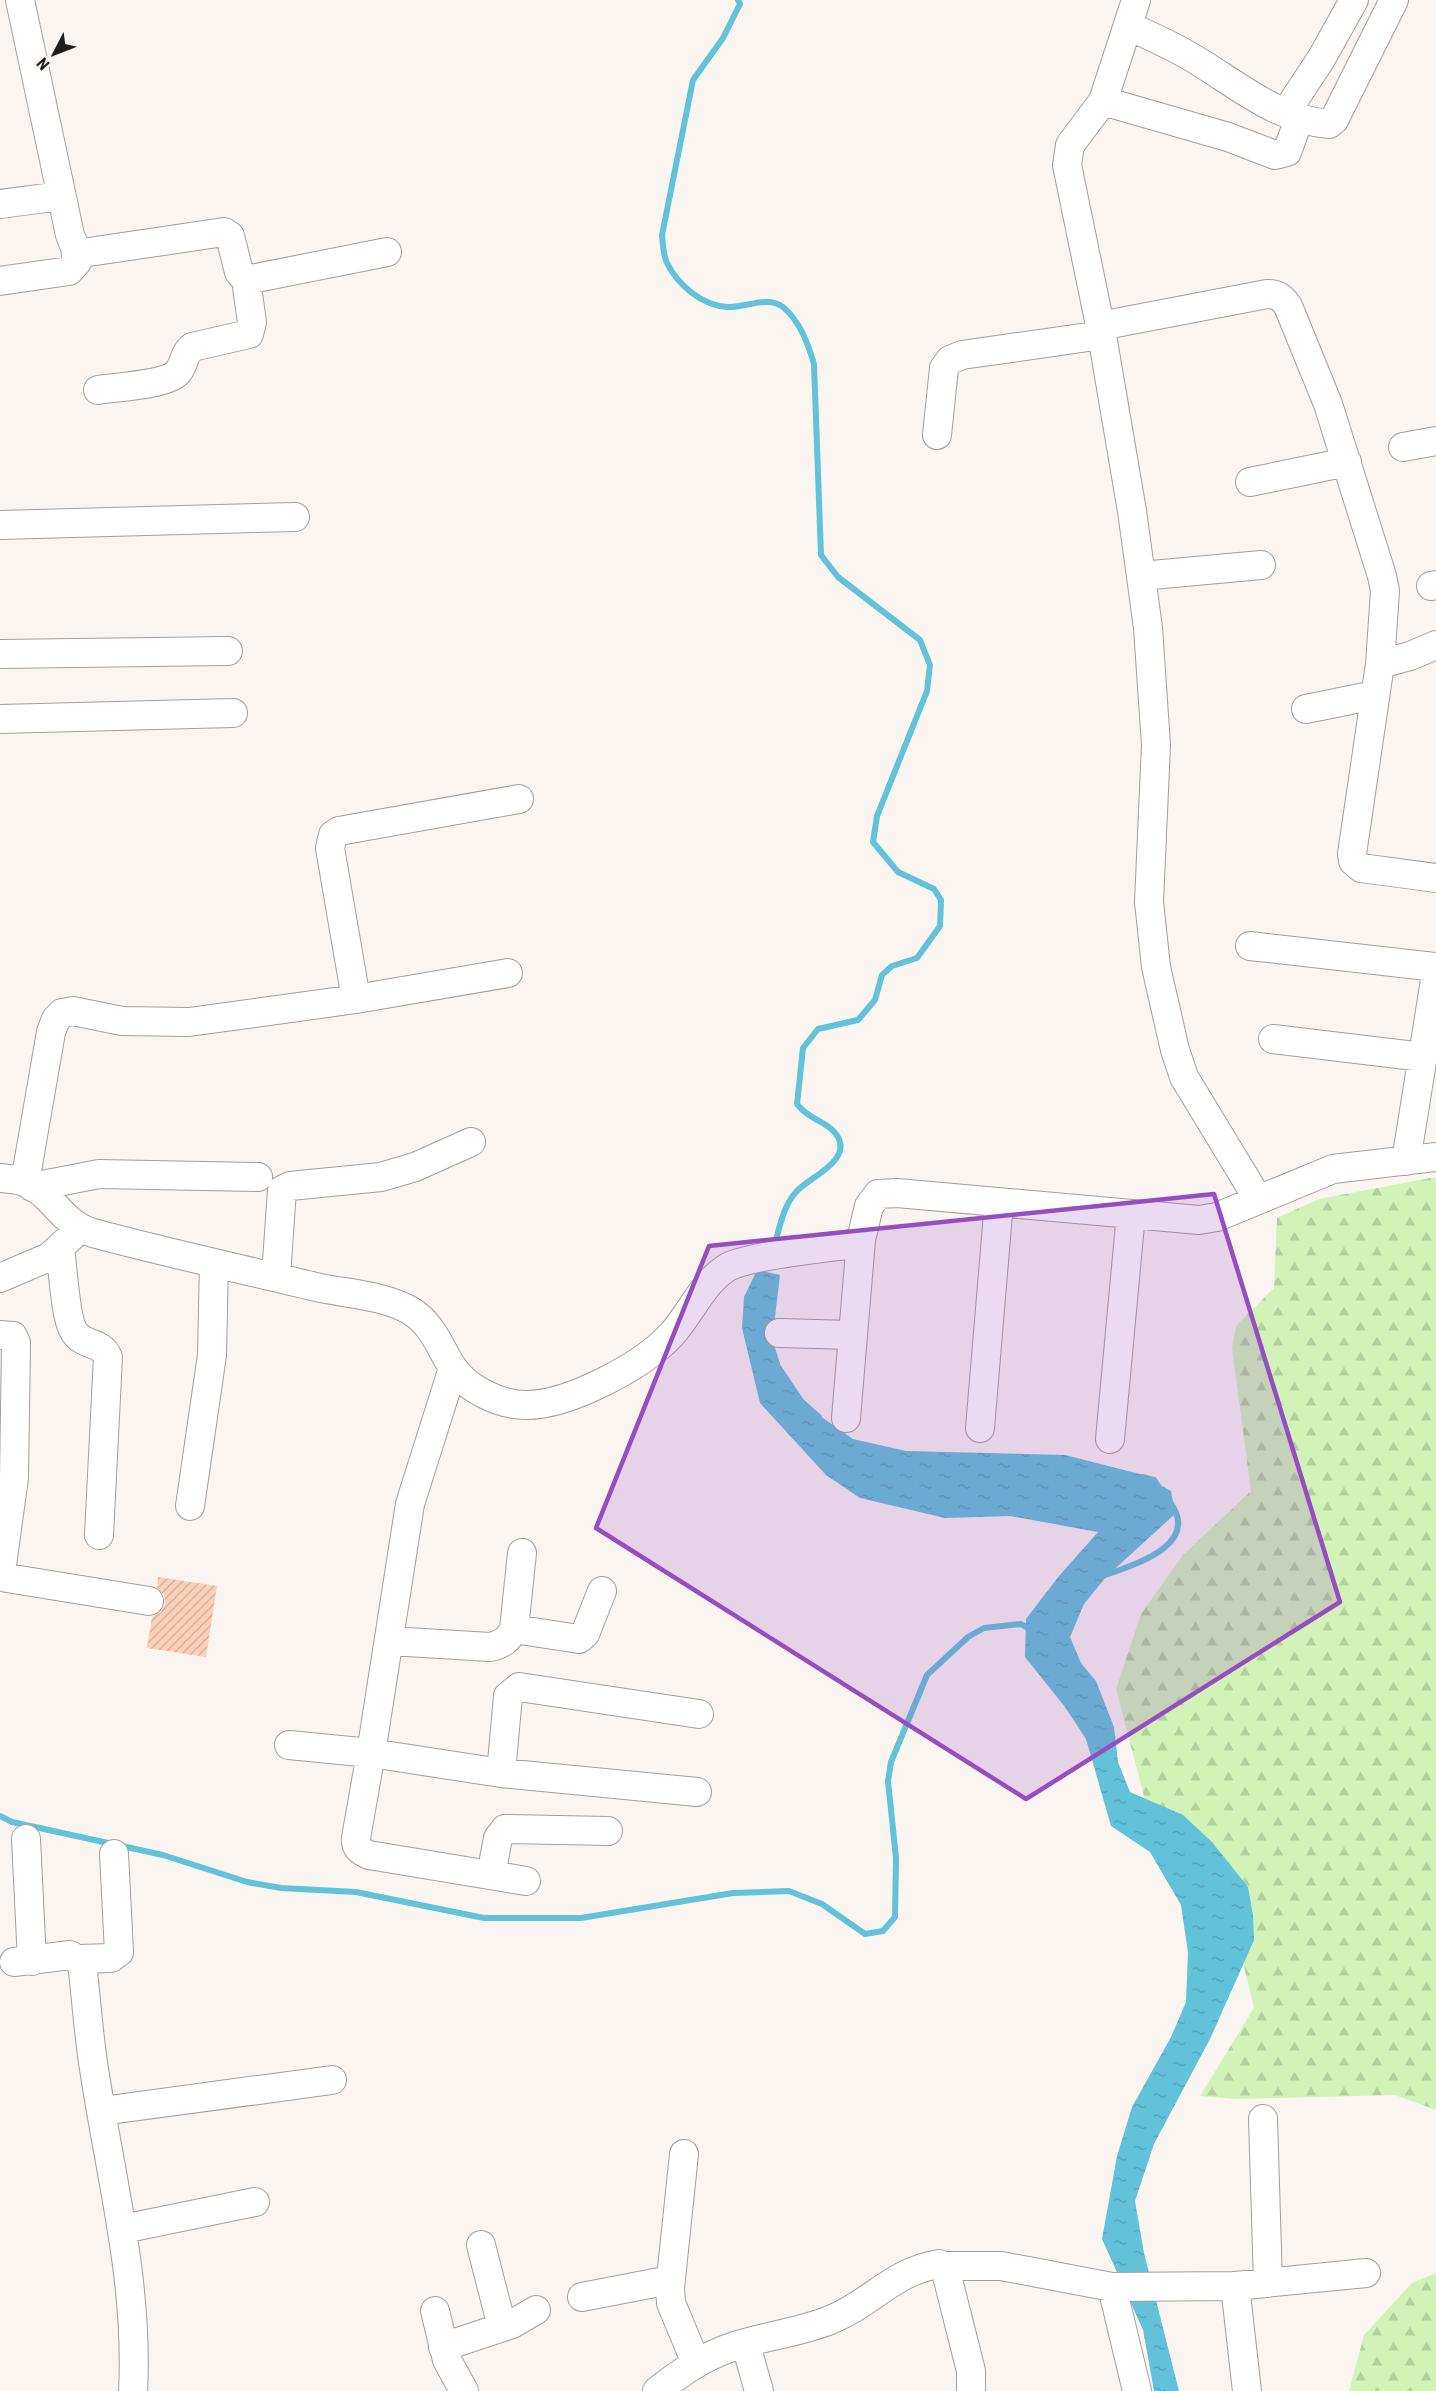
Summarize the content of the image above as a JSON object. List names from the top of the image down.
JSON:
{
  "north": "bottom left"
}
